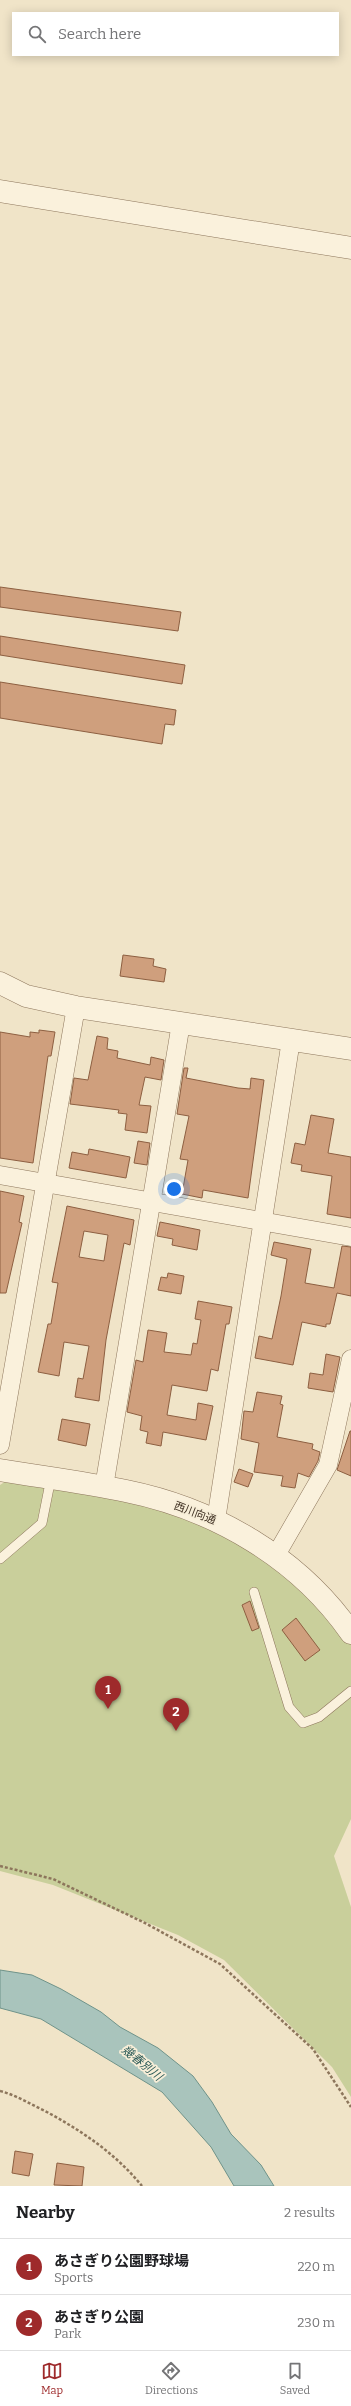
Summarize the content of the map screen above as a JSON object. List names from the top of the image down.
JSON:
{
  "streets": {
    "street": ["西川向通"]
  },
  "water": ["幾春別川"],
  "page": {
    "search": "Search here",
    "pins": ["1", "2"],
    "heading": ["Nearby", "2 results"],
    "list": [
      {
        "mark": "1",
        "name": "あさぎり公園野球場",
        "note": "Sports",
        "value": "220 m"
      },
      {
        "mark": "2",
        "name": "あさぎり公園",
        "note": "Park",
        "value": "230 m"
      }
    ],
    "nav": ["Map", "Directions", "Saved"]
  }
}
